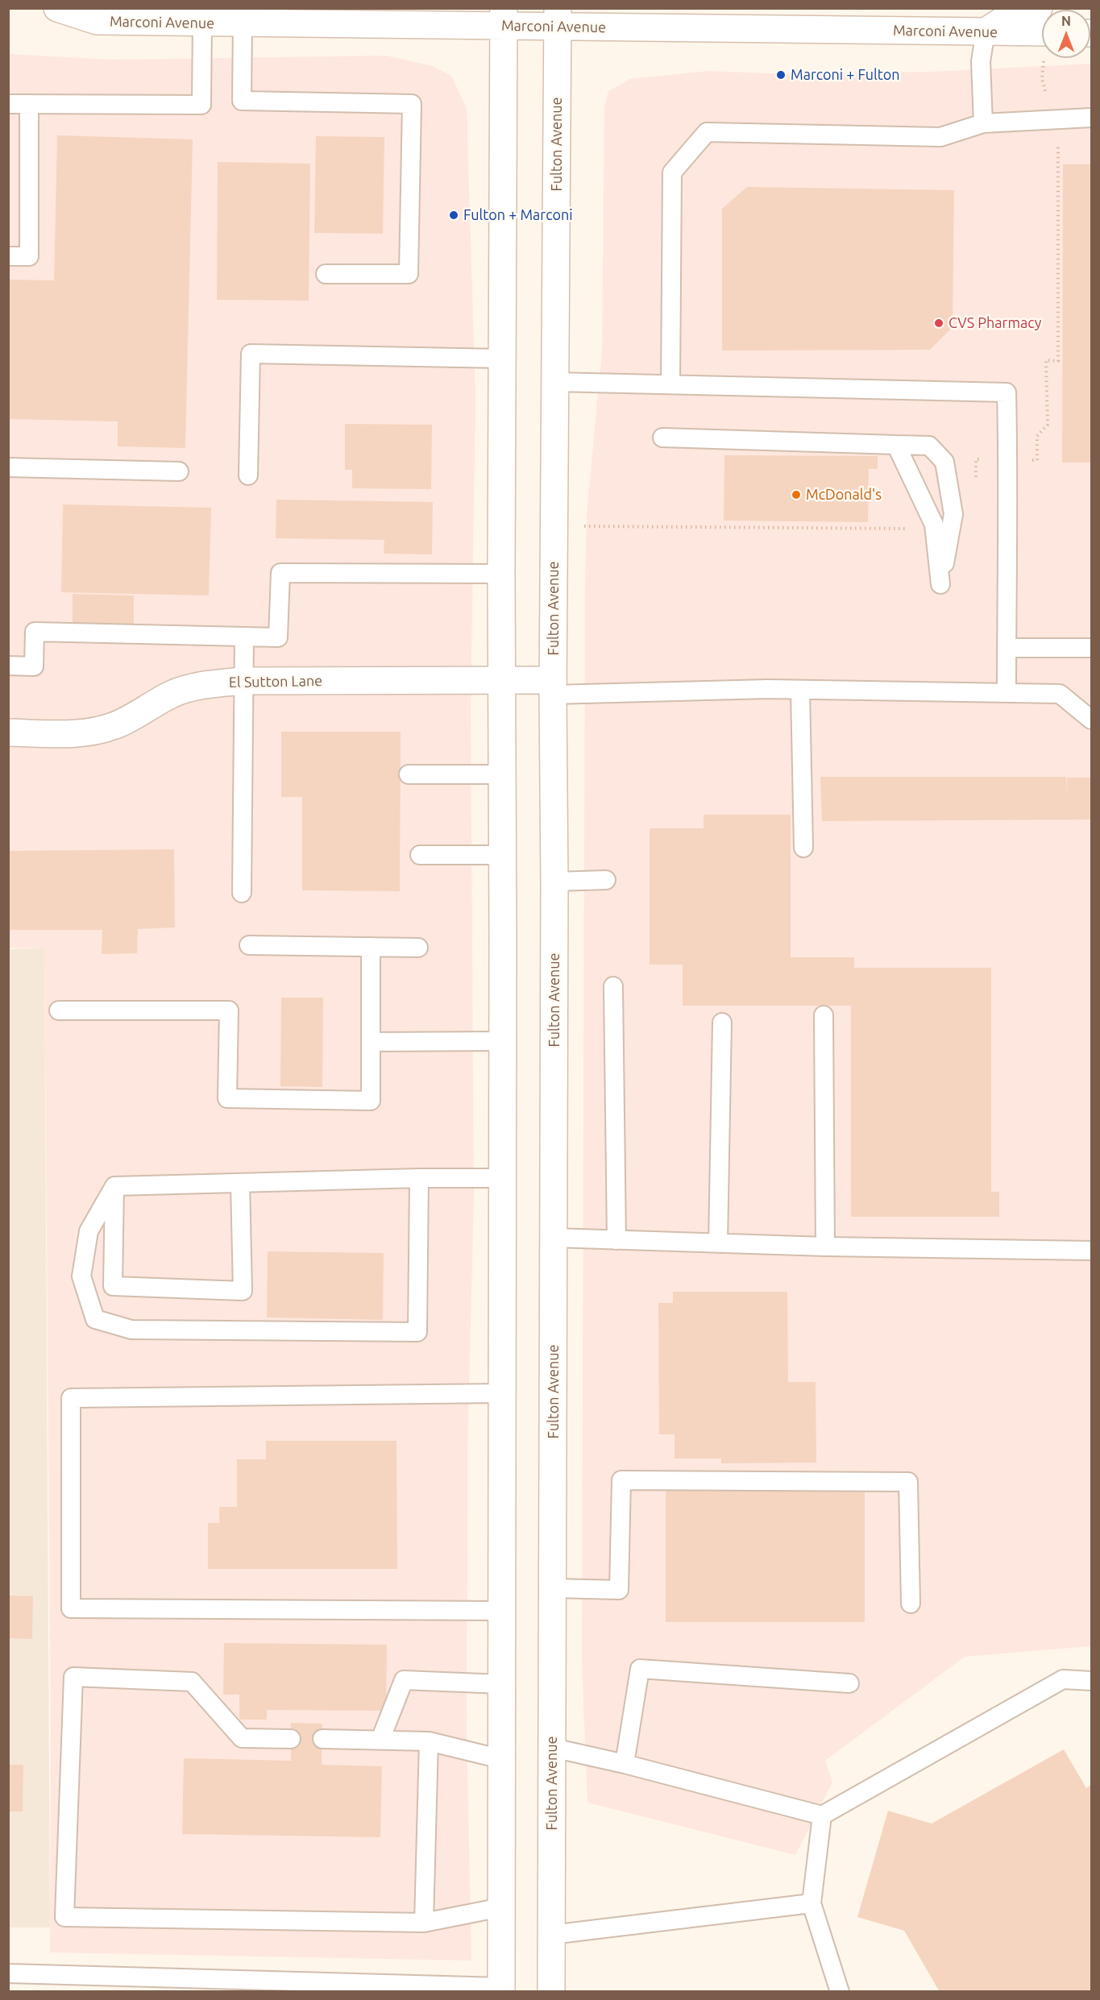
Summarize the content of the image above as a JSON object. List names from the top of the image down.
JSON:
{
  "streets": {
    "main road": ["Marconi Avenue", "Fulton Avenue", "El Sutton Lane"]
  },
  "crossings": [
    ["Marconi Avenue", "Fulton Avenue"],
    ["Fulton Avenue", "El Sutton Lane"]
  ],
  "places": [
    "Marconi + Fulton",
    "Fulton + Marconi",
    "CVS Pharmacy",
    "McDonald's"
  ],
  "north": "top"
}
